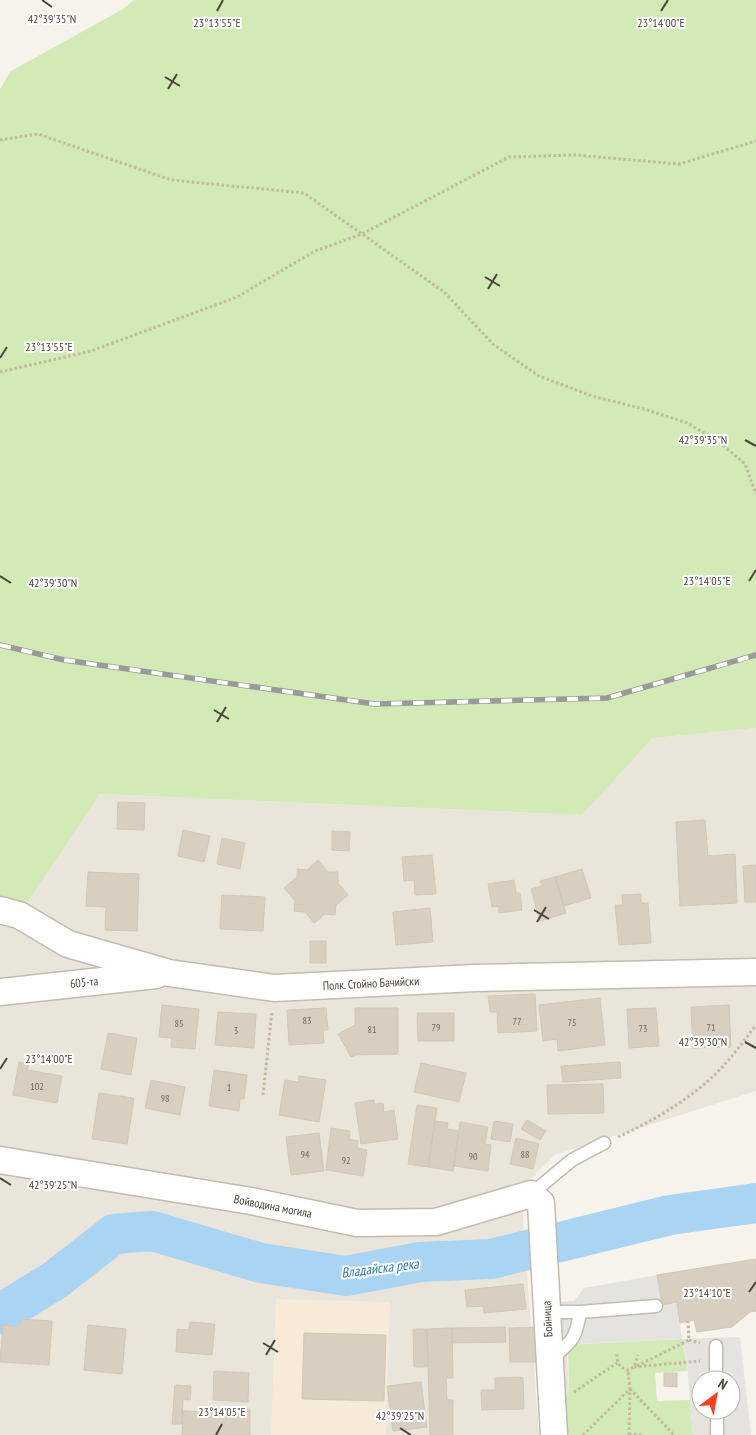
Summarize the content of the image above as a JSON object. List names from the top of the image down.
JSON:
{
  "streets": {
    "street": [
      "605-та",
      "Полк. Стойно Бачийски",
      "Войводина могила",
      "Бойница"
    ]
  },
  "crossings": [
    ["605-та", "Полк. Стойно Бачийски"],
    ["Войводина могила", "Бойница"]
  ],
  "water": ["Владайска река"],
  "house_numbers": [
    "83",
    "77",
    "75",
    "85",
    "79",
    "71",
    "73",
    "81",
    "3",
    "102",
    "1",
    "98",
    "94",
    "88",
    "90",
    "92"
  ],
  "north": "top right",
  "coordinates": [
    "42°39'35\"N",
    "23°13'55\"E",
    "23°14'00\"E",
    "23°14'05\"E",
    "42°39'30\"N",
    "42°39'25\"N",
    "23°14'10\"E"
  ]
}
